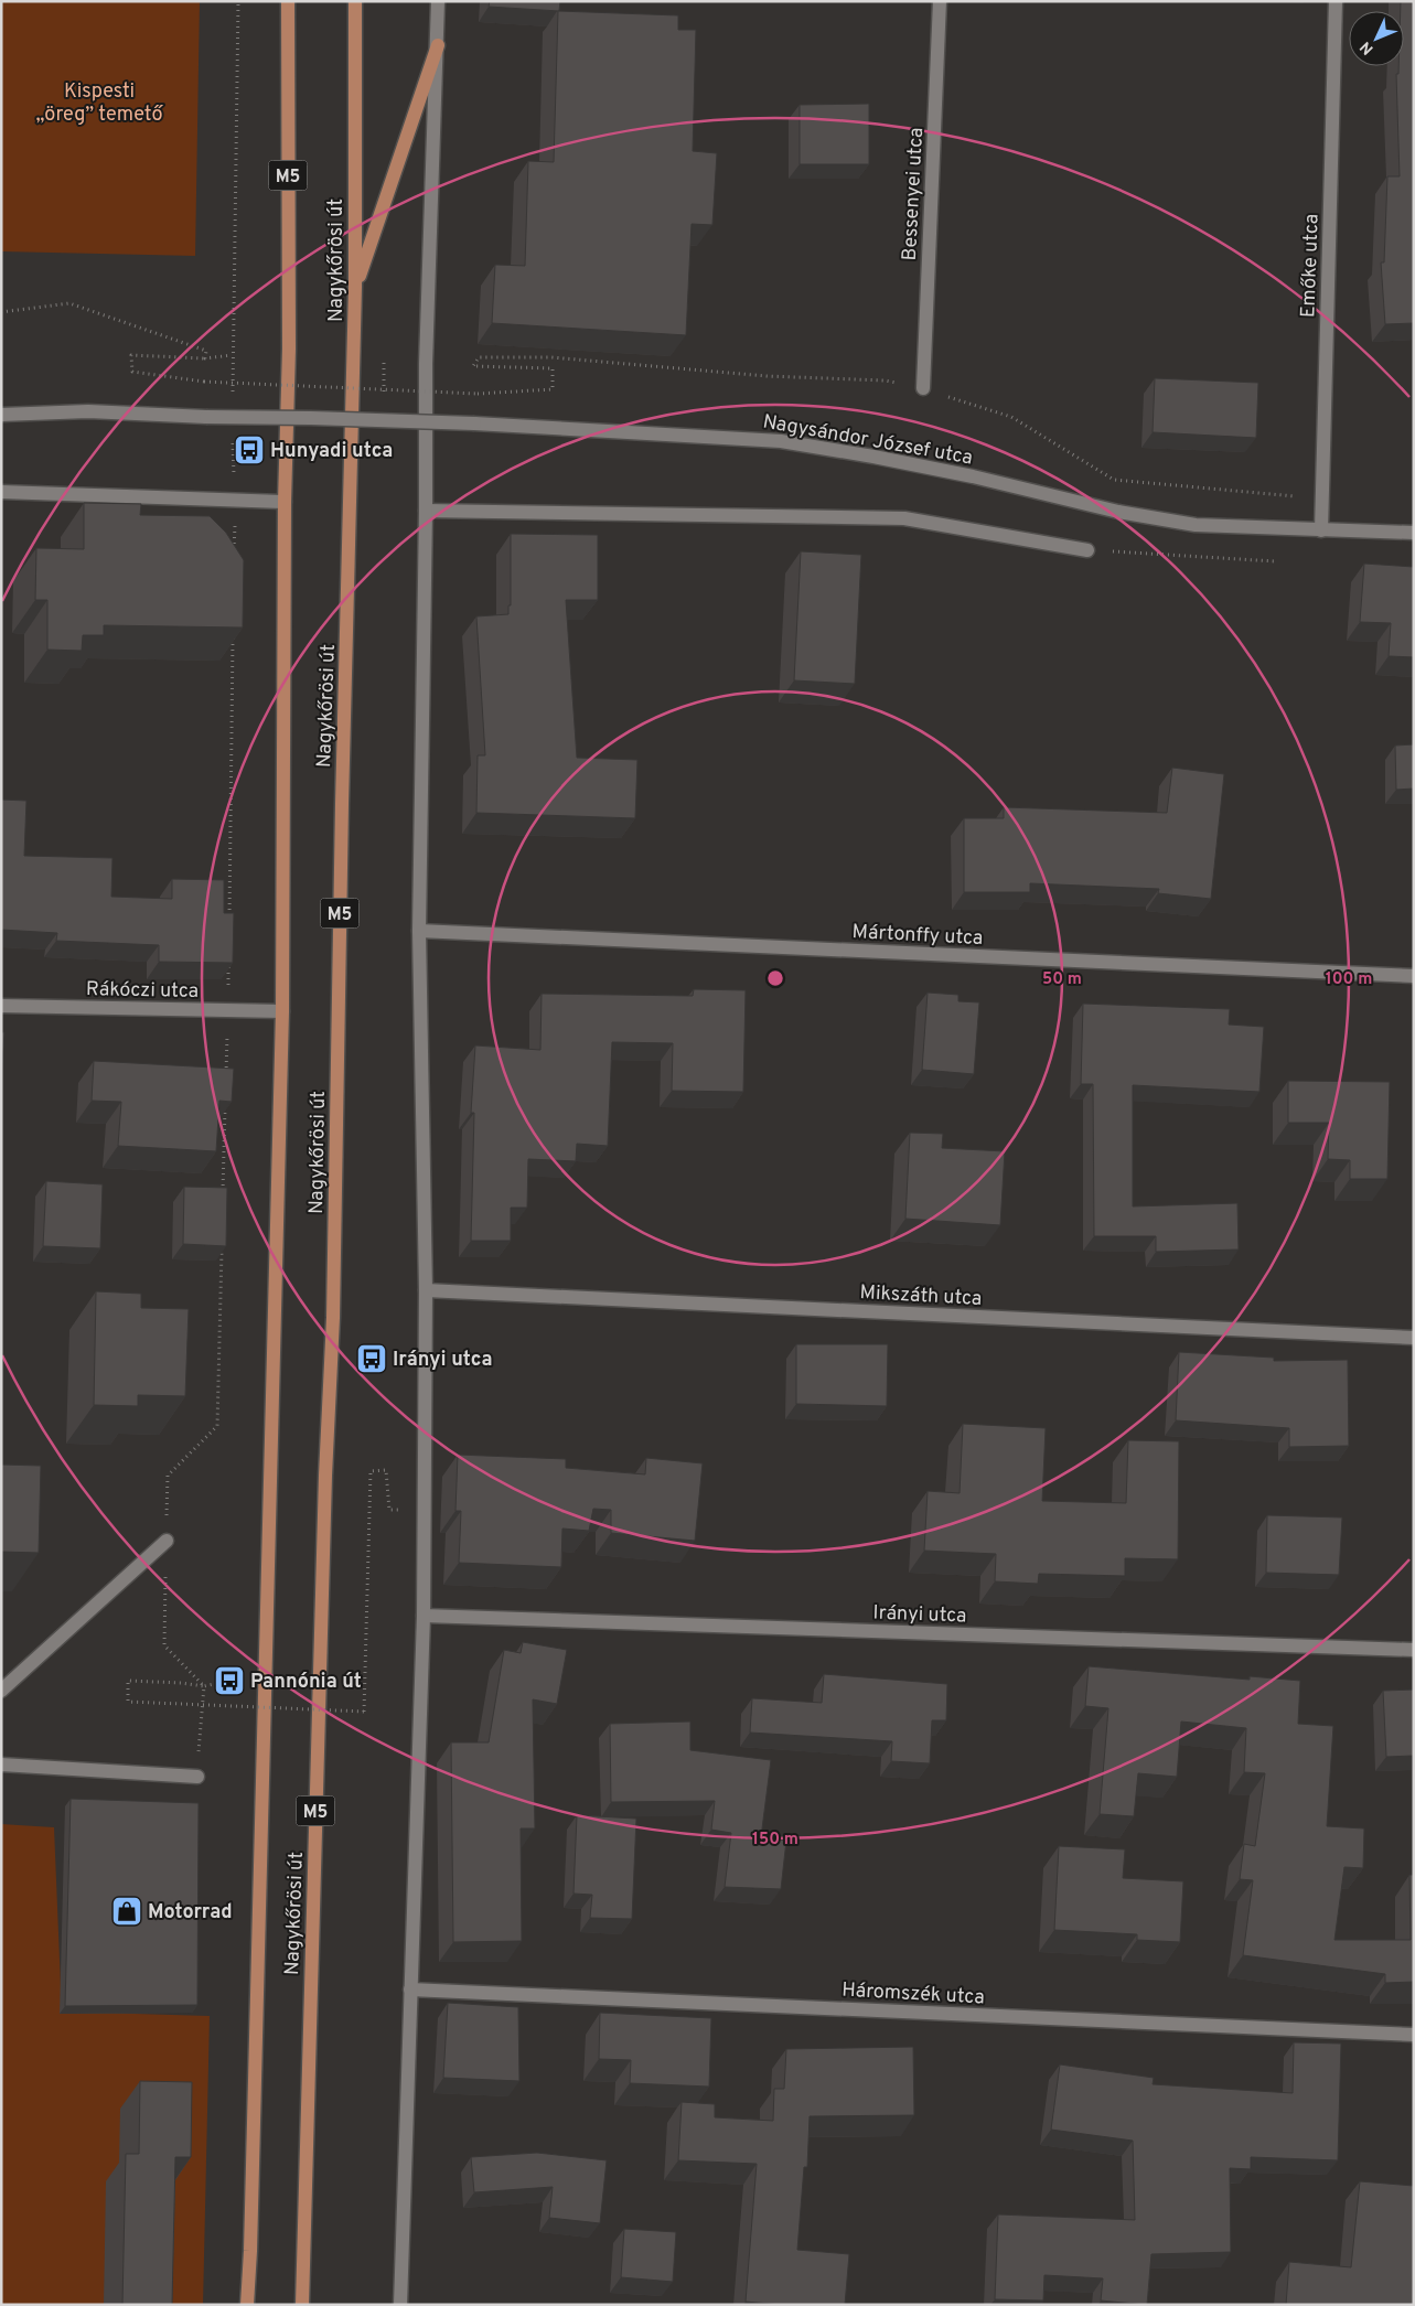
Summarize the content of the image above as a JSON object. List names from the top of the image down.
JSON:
{
  "streets": {
    "main road": ["M5", "Nagykőrösi út"],
    "street": [
      "Bessenyei utca",
      "Emőke utca",
      "Nagysándor József utca",
      "Mártonffy utca",
      "Rákóczi utca",
      "Mikszáth utca",
      "Irányi utca",
      "Háromszék utca"
    ]
  },
  "crossings": [
    ["Nagykőrösi út", "Rákóczi utca"],
    ["Emőke utca", "Nagysándor József utca"]
  ],
  "parks": ["Kispesti „öreg” temető"],
  "places": {
    "bus stop": ["Hunyadi utca", "Irányi utca", "Pannónia út"],
    "shop": ["Motorrad"]
  },
  "north": "bottom left",
  "rings": ["50 m", "100 m", "150 m"]
}
